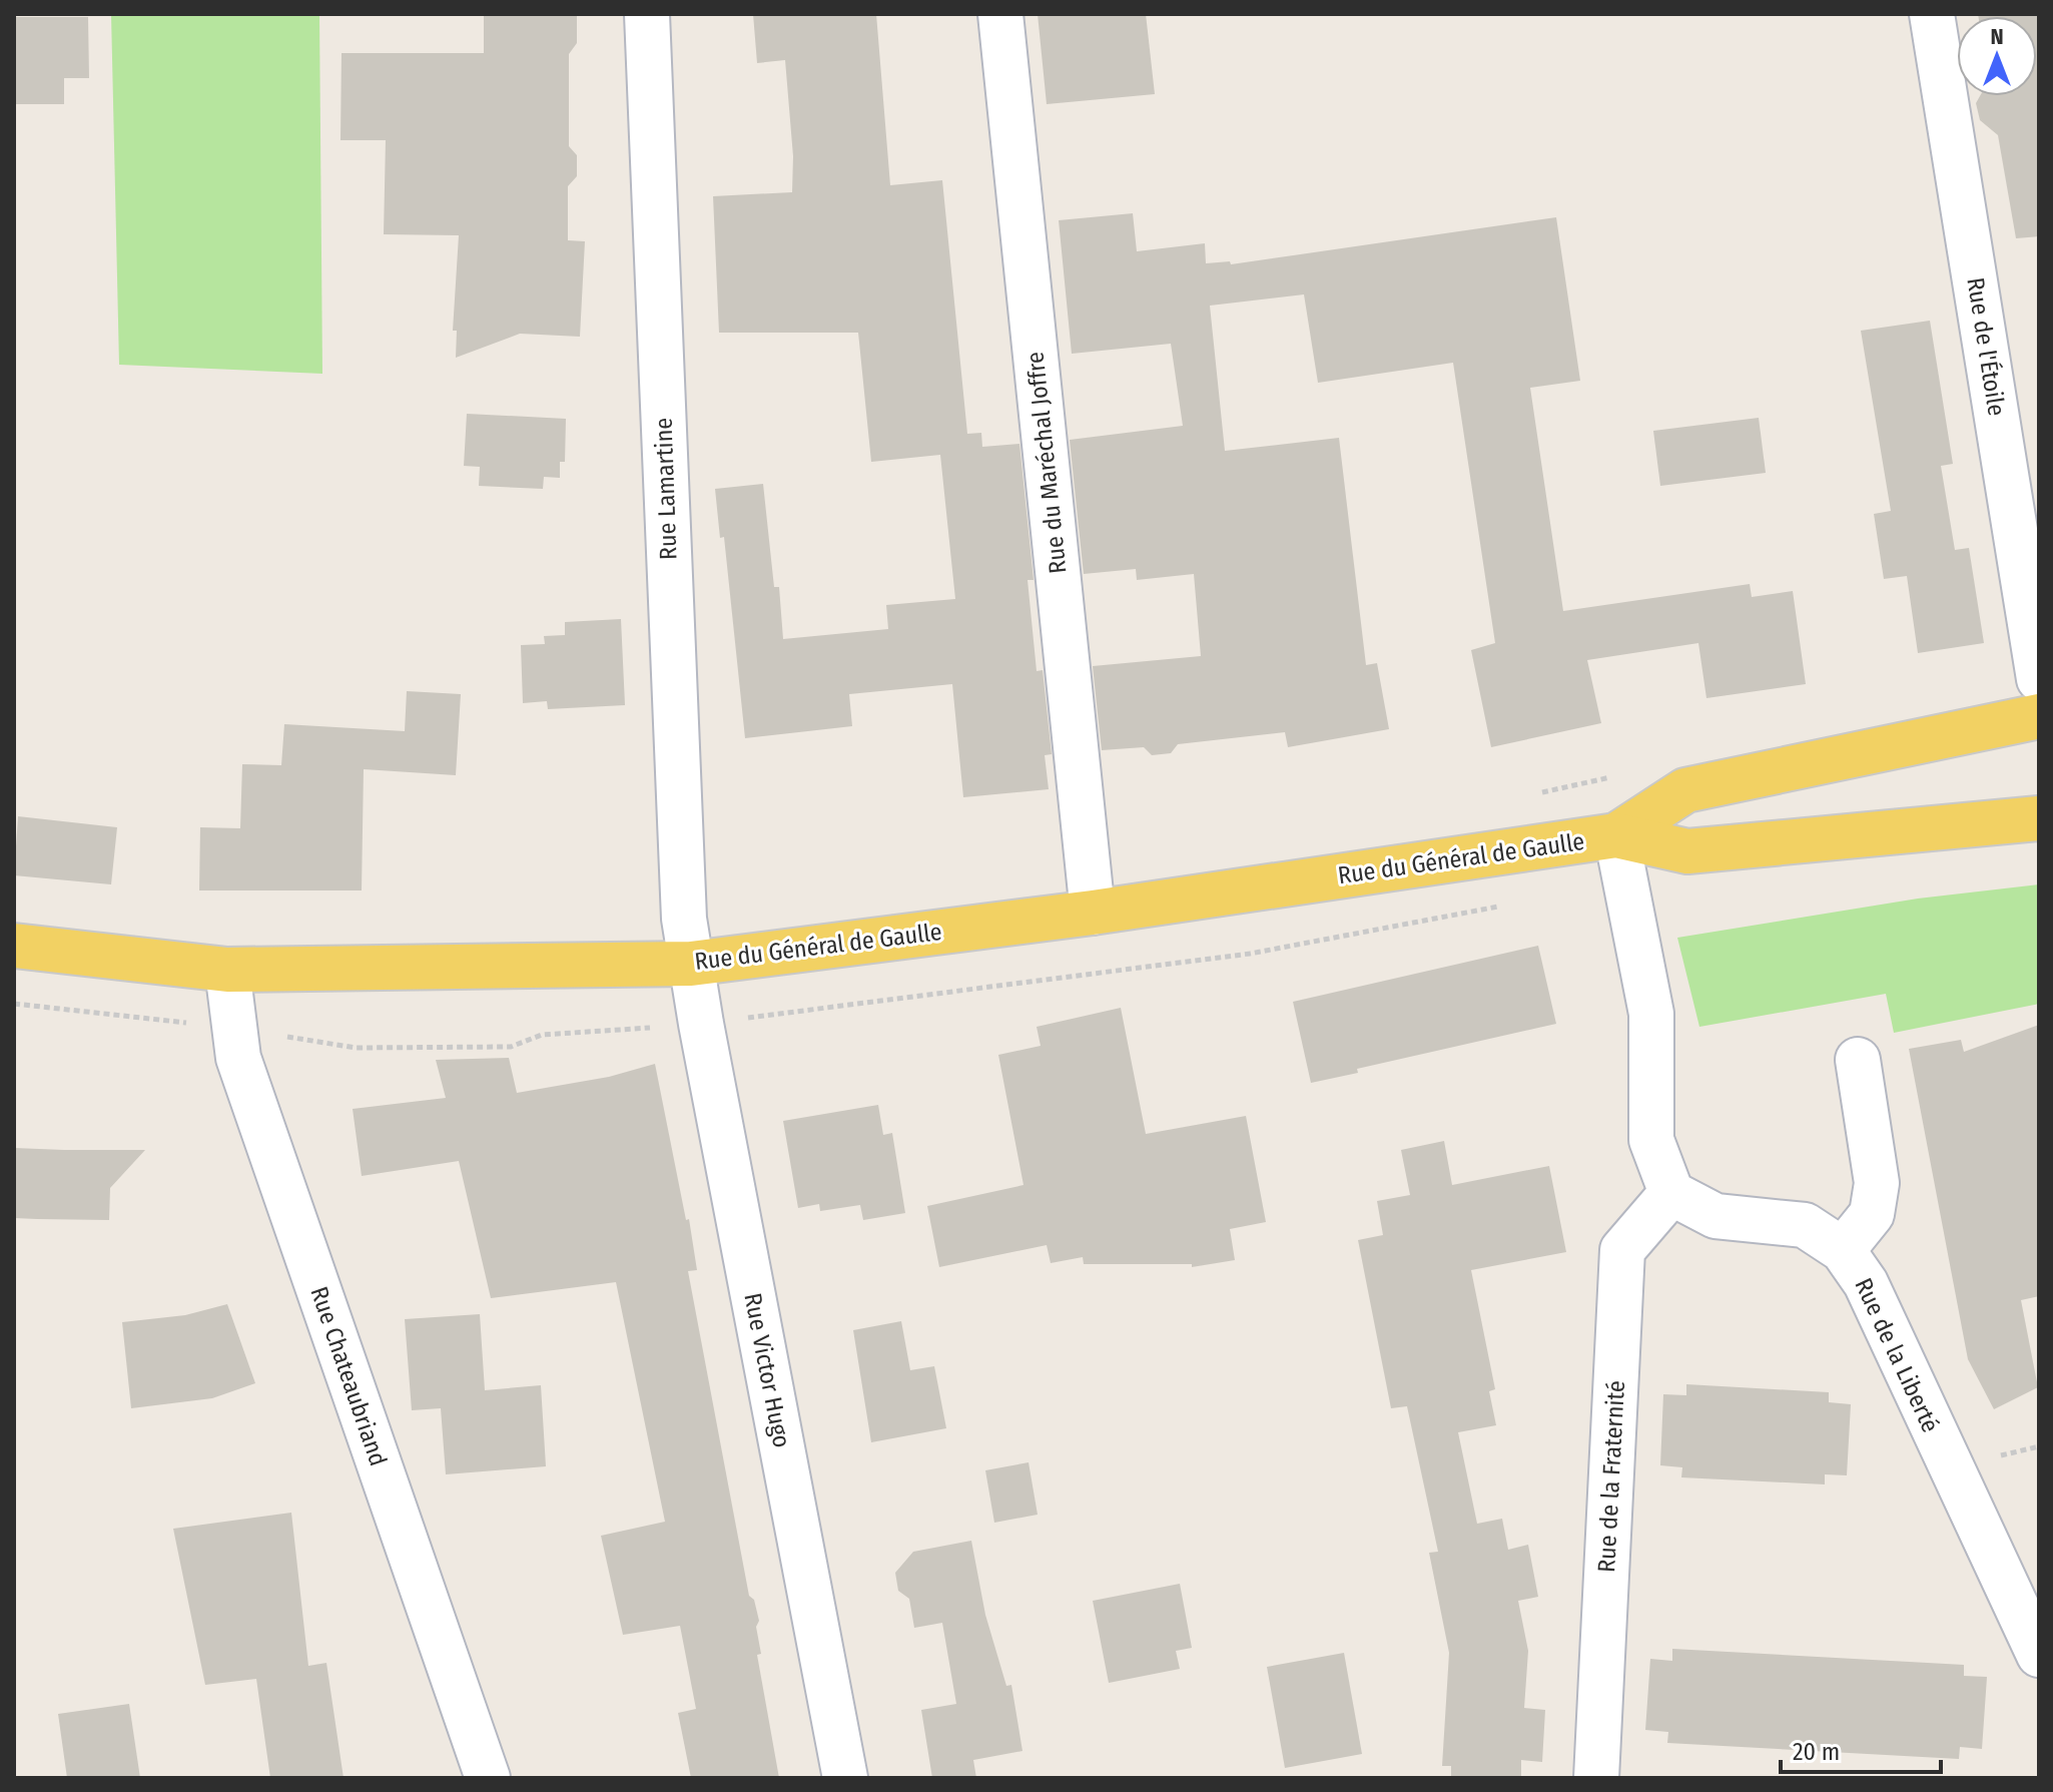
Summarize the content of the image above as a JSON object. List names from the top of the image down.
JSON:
{
  "streets": {
    "main road": ["Rue du Général de Gaulle"],
    "street": [
      "Rue de l'Étoile",
      "Rue du Maréchal Joffre",
      "Rue Lamartine",
      "Rue de la Liberté",
      "Rue Victor Hugo",
      "Rue Chateaubriand",
      "Rue de la Fraternité"
    ]
  },
  "crossings": [
    ["Rue du Maréchal Joffre", "Rue du Général de Gaulle"],
    ["Rue Lamartine", "Rue du Général de Gaulle"],
    ["Rue Lamartine", "Rue Victor Hugo"],
    ["Rue du Général de Gaulle", "Rue Victor Hugo"],
    ["Rue du Général de Gaulle", "Rue Chateaubriand"],
    ["Rue de la Liberté", "Rue de la Fraternité"]
  ],
  "scale_bar": "20 m",
  "north": "top"
}
